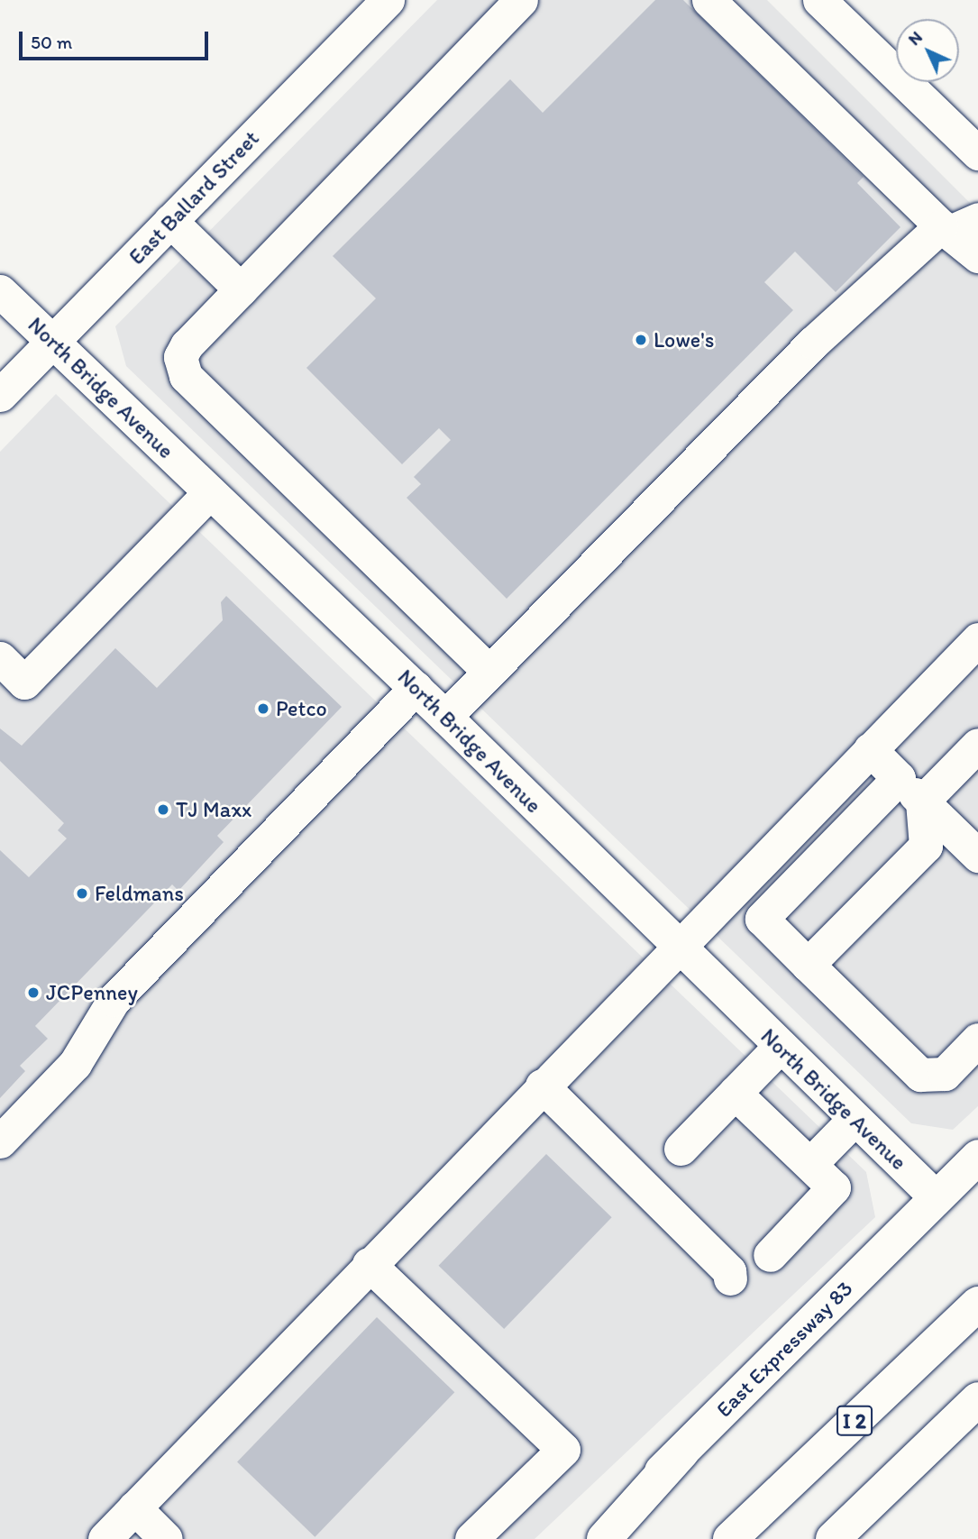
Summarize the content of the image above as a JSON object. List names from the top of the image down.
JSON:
{
  "streets": {
    "main road": ["East Expressway 83", "I 2"],
    "street": ["East Ballard Street", "North Bridge Avenue"]
  },
  "crossings": [
    ["East Ballard Street", "North Bridge Avenue"],
    ["North Bridge Avenue", "East Expressway 83"]
  ],
  "places": [
    "Lowe's",
    "Petco",
    "TJ Maxx",
    "Feldmans",
    "JCPenney"
  ],
  "scale_bar": "50 m",
  "north": "top left"
}
